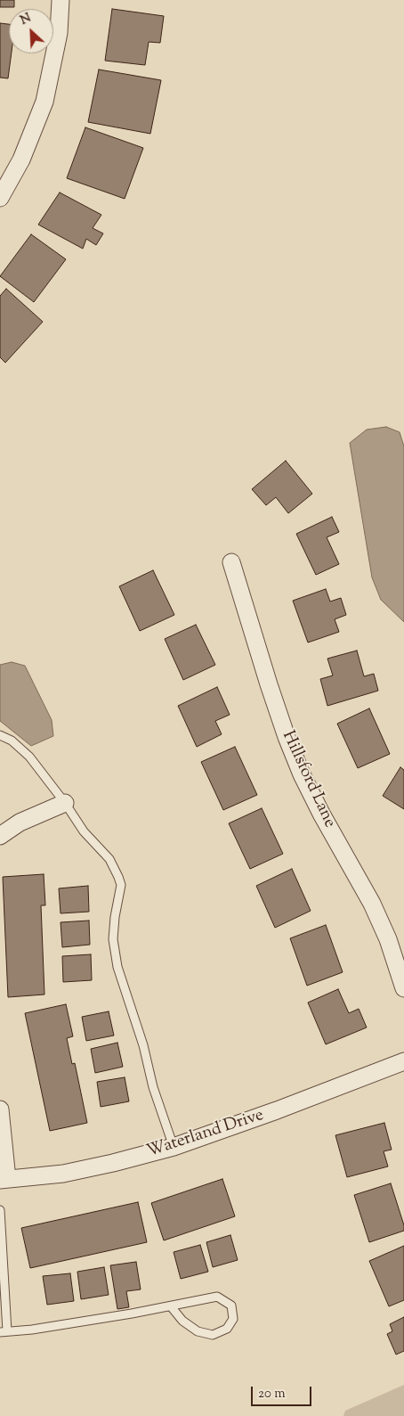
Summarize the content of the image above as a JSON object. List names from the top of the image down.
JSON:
{
  "streets": {
    "street": ["Hillsford Lane", "Waterland Drive"]
  },
  "scale_bar": "20 m",
  "north": "top left"
}
